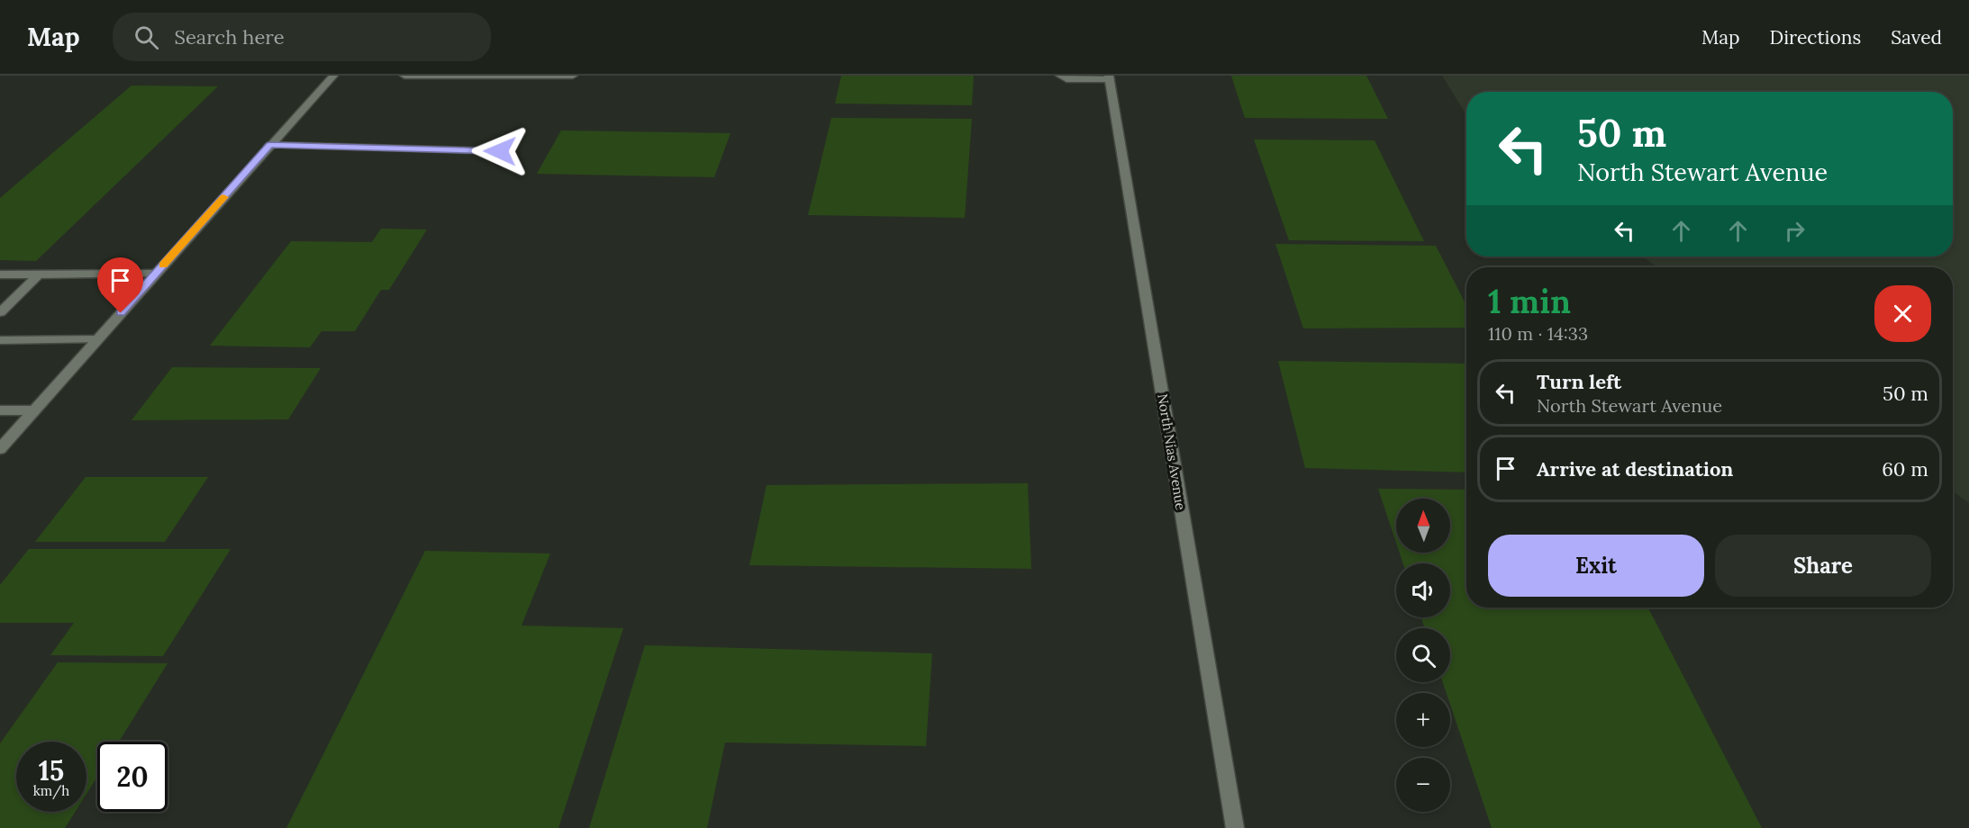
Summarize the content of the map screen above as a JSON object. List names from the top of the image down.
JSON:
{
  "streets": {
    "street": ["North Nias Avenue"]
  },
  "north": "top",
  "page": {
    "header": "Map",
    "search": "Search here",
    "nav": ["Map", "Directions", "Saved"],
    "turn": ["50 m", "North Stewart Avenue"],
    "heading": ["1 min", "110 m · 14:33"],
    "list": [
      {
        "name": "Turn left",
        "note": "North Stewart Avenue",
        "value": "50 m"
      },
      {
        "name": "Arrive at destination",
        "value": "60 m"
      }
    ],
    "map_buttons": ["+", "−"],
    "buttons": ["Exit", "Share"],
    "speed": "15 km/h",
    "limit": "20"
  }
}
